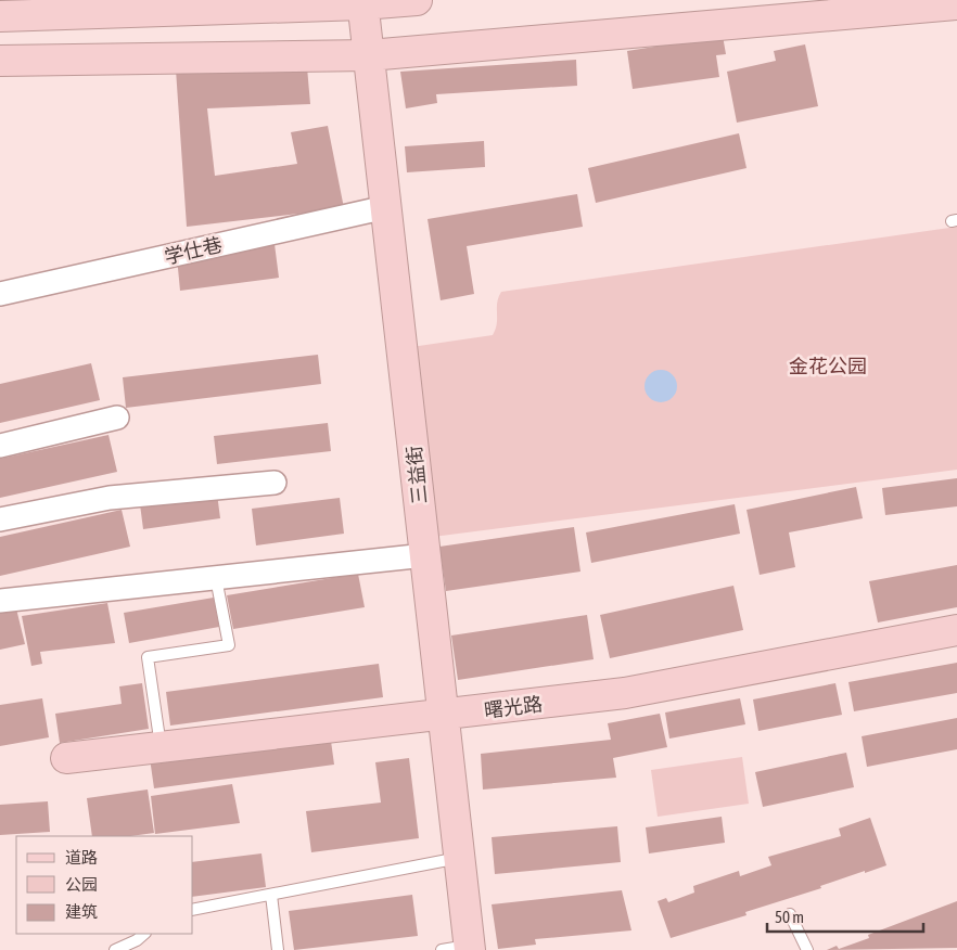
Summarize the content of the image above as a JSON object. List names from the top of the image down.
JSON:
{
  "streets": {
    "street": ["学仕巷", "三益街", "曙光路"]
  },
  "crossings": [
    ["学仕巷", "三益街"],
    ["三益街", "曙光路"]
  ],
  "parks": ["金花公园"],
  "legend": ["道路", "公园", "建筑"],
  "scale_bar": "50 m"
}
